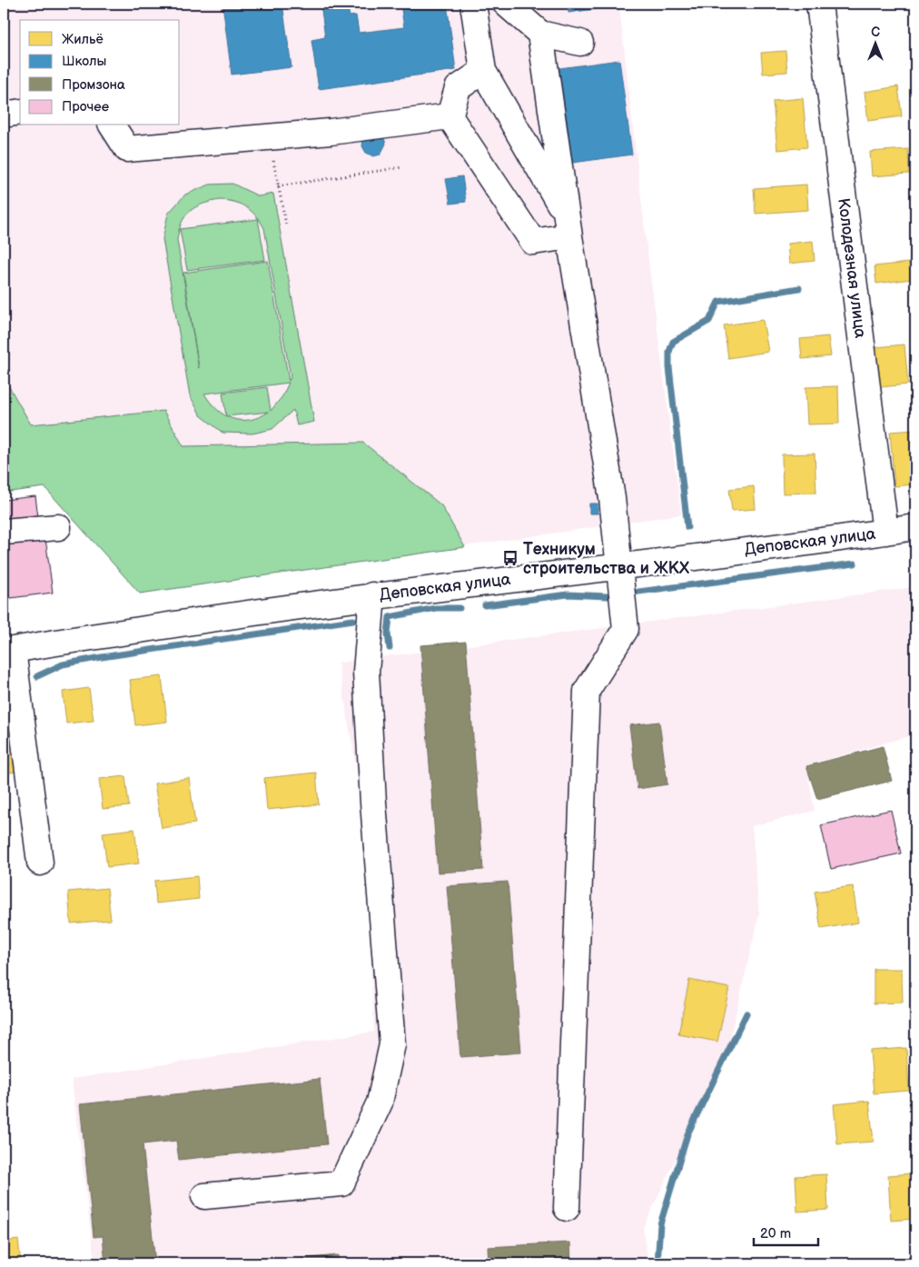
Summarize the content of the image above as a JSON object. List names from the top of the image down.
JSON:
{
  "streets": {
    "street": ["Колодезная улица", "Деповская улица"]
  },
  "crossings": [
    ["Колодезная улица", "Деповская улица"]
  ],
  "places": {
    "bus stop": ["Техникум строительства и ЖКХ"]
  },
  "legend": [
    "Жильё",
    "Школы",
    "Промзона",
    "Прочее"
  ],
  "scale_bar": "20 m",
  "north": "top"
}
